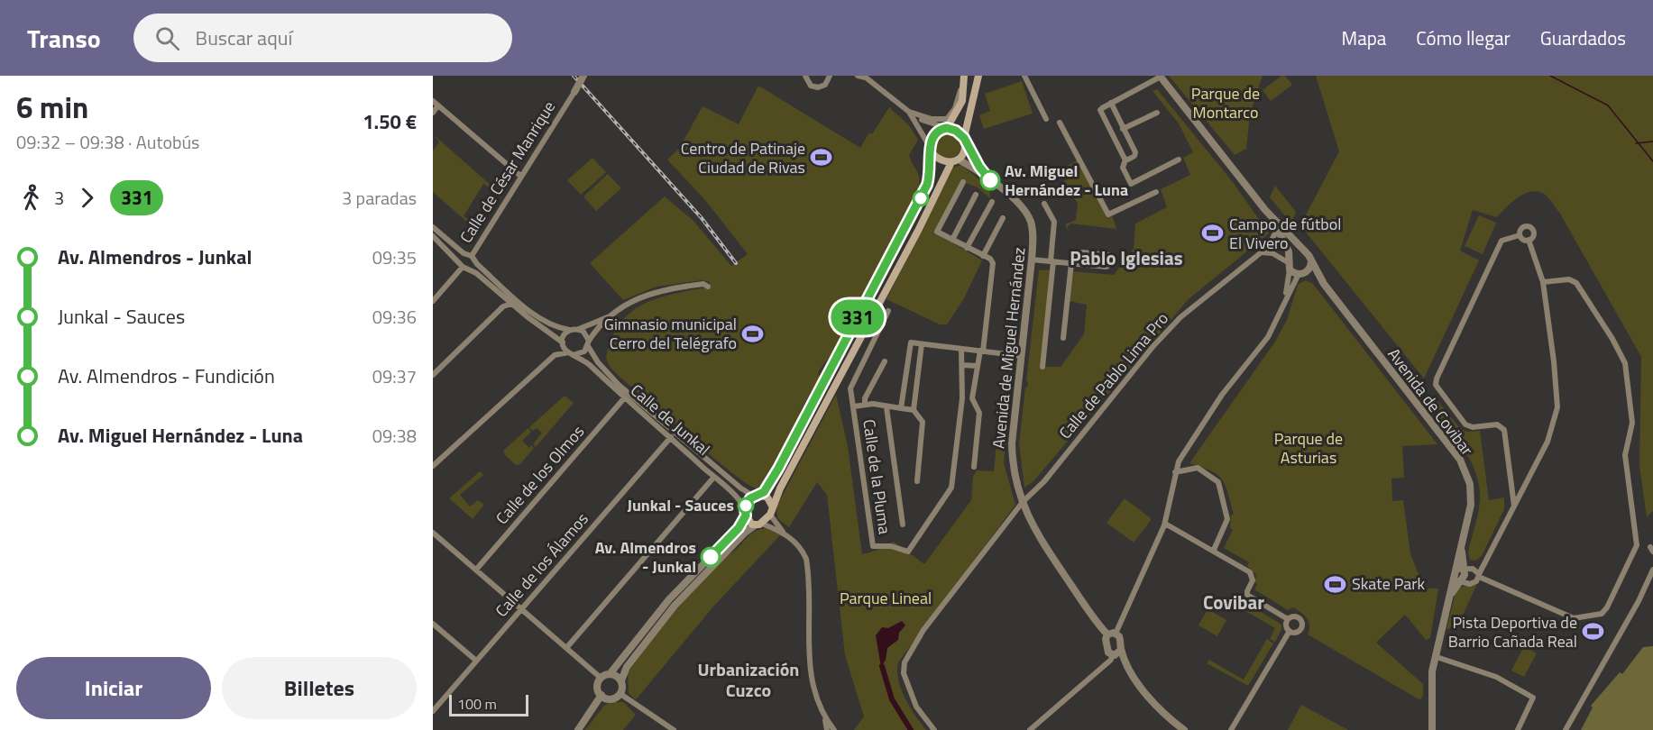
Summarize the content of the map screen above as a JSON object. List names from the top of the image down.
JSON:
{
  "streets": {
    "street": [
      "Calle de César Manrique",
      "Avenida de Miguel Hernández",
      "Calle de Pablo Lima Pro",
      "Avenida de Covibar",
      "Calle de Junkal",
      "Calle de los Olmos",
      "Calle de la Pluma",
      "Calle de los Álamos"
    ]
  },
  "crossings": [
    ["Avenida de Miguel Hernández", "Calle de Pablo Lima Pro"],
    ["Calle de Junkal", "Calle de los Olmos"],
    ["Calle de Junkal", "Calle de los Álamos"]
  ],
  "districts": ["Pablo Iglesias", "Covibar", "Urbanización Cuzco"],
  "parks": ["Parque de Montarco", "Parque de Asturias", "Parque Lineal"],
  "places": {
    "sports": [
      "Centro de Patinaje Ciudad de Rivas",
      "Campo de fútbol El Vivero",
      "Gimnasio municipal Cerro del Telégrafo",
      "Skate Park",
      "Pista Deportiva de Barrio Cañada Real"
    ],
    "other": ["Av. Miguel Hernández - Luna", "Junkal - Sauces", "Av. Almendros - Junkal"]
  },
  "lines": ["bus line 331"],
  "scale_bar": "100 m",
  "page": {
    "header": "Transo",
    "search": "Buscar aquí",
    "nav": ["Mapa", "Cómo llegar", "Guardados"],
    "heading": ["6 min", "09:32 – 09:38 · Autobús", "1.50 €"],
    "on_map": "331",
    "legs": ["3", "331", "3 paradas"],
    "list": [
      {
        "name": "Av. Almendros - Junkal",
        "value": "09:35"
      },
      {
        "name": "Junkal - Sauces",
        "value": "09:36"
      },
      {
        "name": "Av. Almendros - Fundición",
        "value": "09:37"
      },
      {
        "name": "Av. Miguel Hernández - Luna",
        "value": "09:38"
      }
    ],
    "buttons": ["Iniciar", "Billetes"],
    "scale": "100 m"
  }
}
